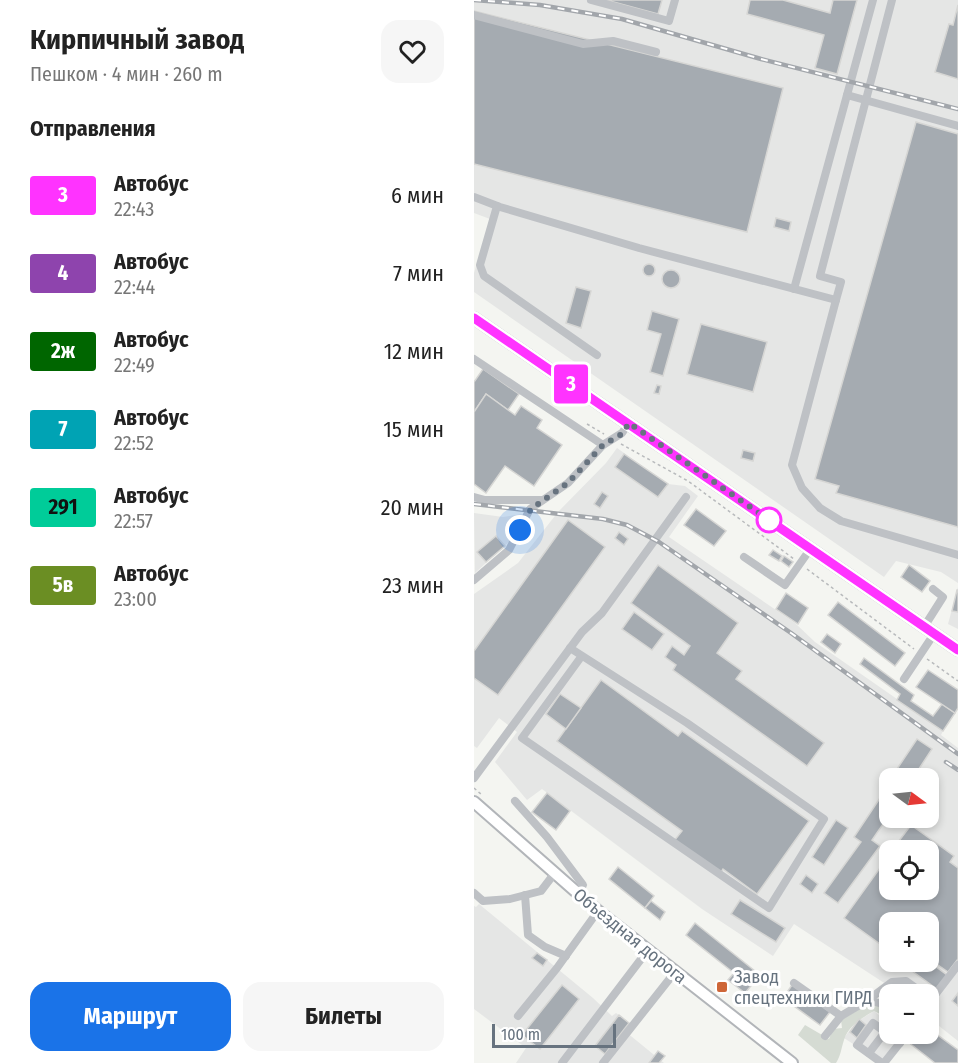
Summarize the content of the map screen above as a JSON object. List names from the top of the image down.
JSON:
{
  "streets": {
    "main road": ["Объездная дорога"]
  },
  "places": {
    "transit": ["Завод спецтехники ГИРД"]
  },
  "lines": ["bus line 3"],
  "scale_bar": "100 m",
  "north": "right",
  "page": {
    "heading": [
      ["Кирпичный завод", "Пешком · 4 мин · 260 m"],
      "Отправления"
    ],
    "on_map": "3",
    "list": [
      {
        "mark": "3",
        "name": "Автобус",
        "note": "22:43",
        "value": "6 мин"
      },
      {
        "mark": "4",
        "name": "Автобус",
        "note": "22:44",
        "value": "7 мин"
      },
      {
        "mark": "2ж",
        "name": "Автобус",
        "note": "22:49",
        "value": "12 мин"
      },
      {
        "mark": "7",
        "name": "Автобус",
        "note": "22:52",
        "value": "15 мин"
      },
      {
        "mark": "291",
        "name": "Автобус",
        "note": "22:57",
        "value": "20 мин"
      },
      {
        "mark": "5в",
        "name": "Автобус",
        "note": "23:00",
        "value": "23 мин"
      }
    ],
    "map_buttons": ["+", "−"],
    "buttons": ["Маршрут", "Билеты"],
    "scale": "100 m"
  }
}
